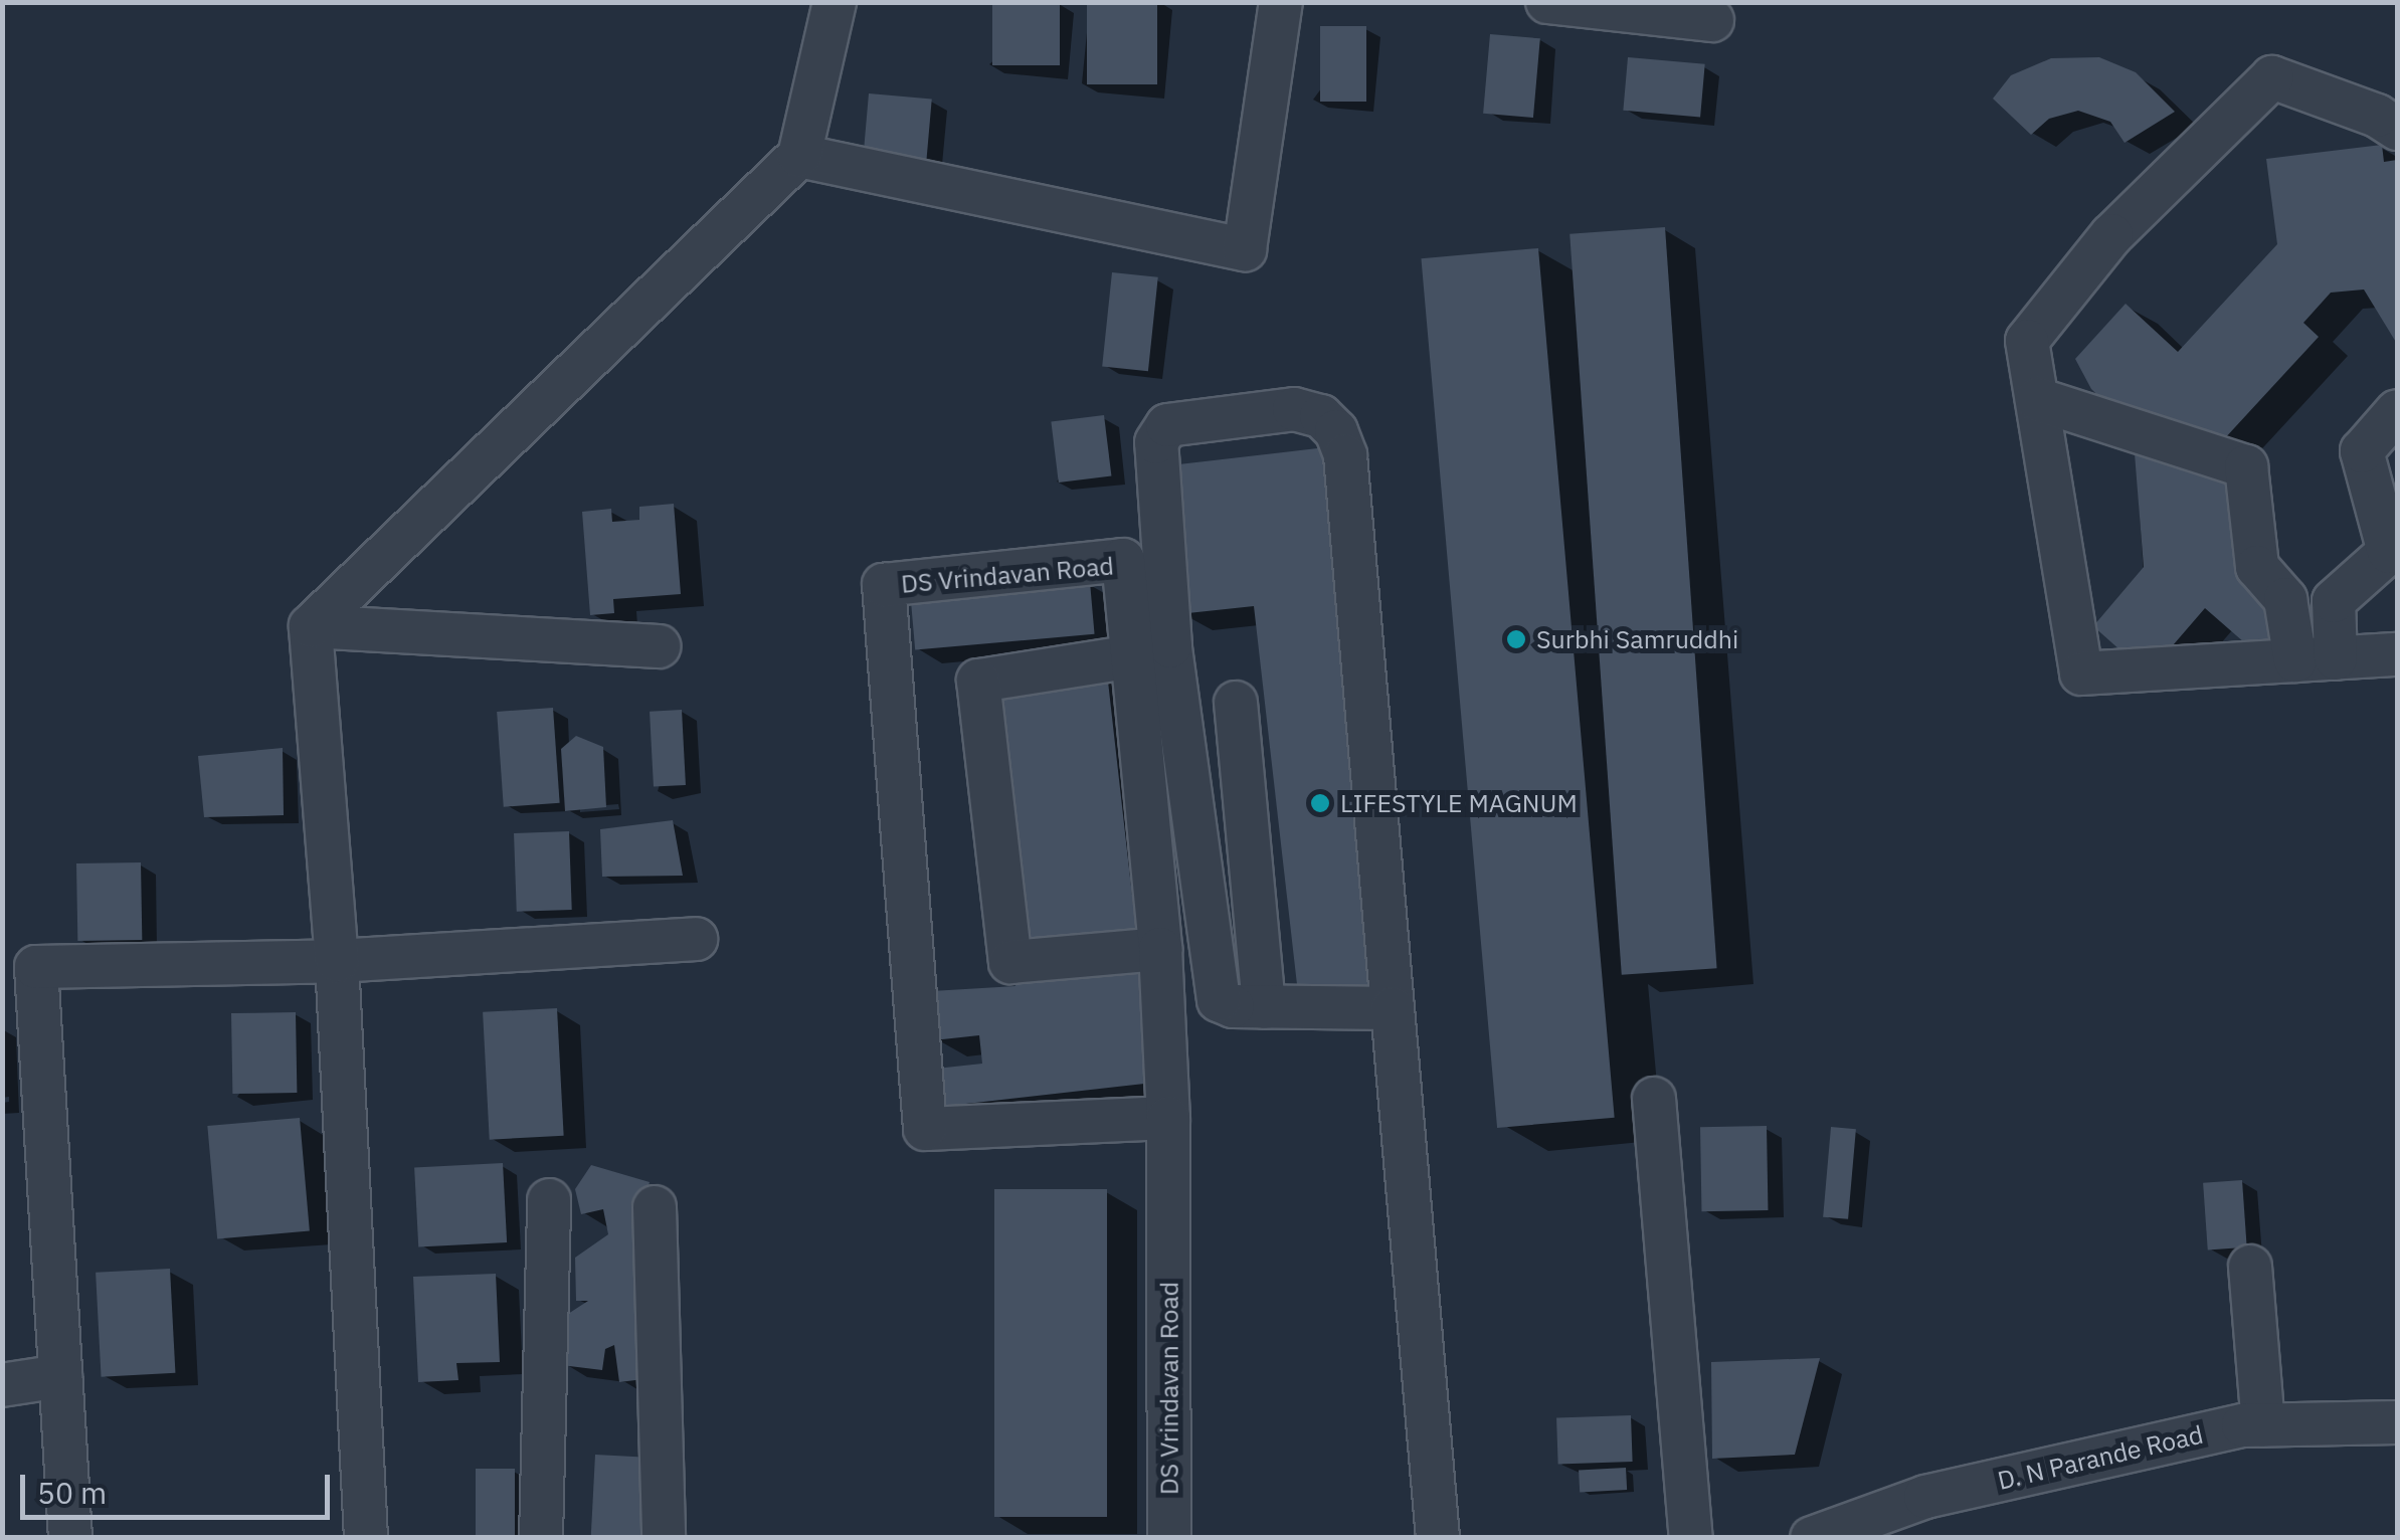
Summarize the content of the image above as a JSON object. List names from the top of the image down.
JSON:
{
  "streets": {
    "street": ["DS Vrindavan Road", "D. N Parande Road"]
  },
  "places": ["Surbhi Samruddhi", "LIFESTYLE MAGNUM"],
  "scale_bar": "50 m"
}
